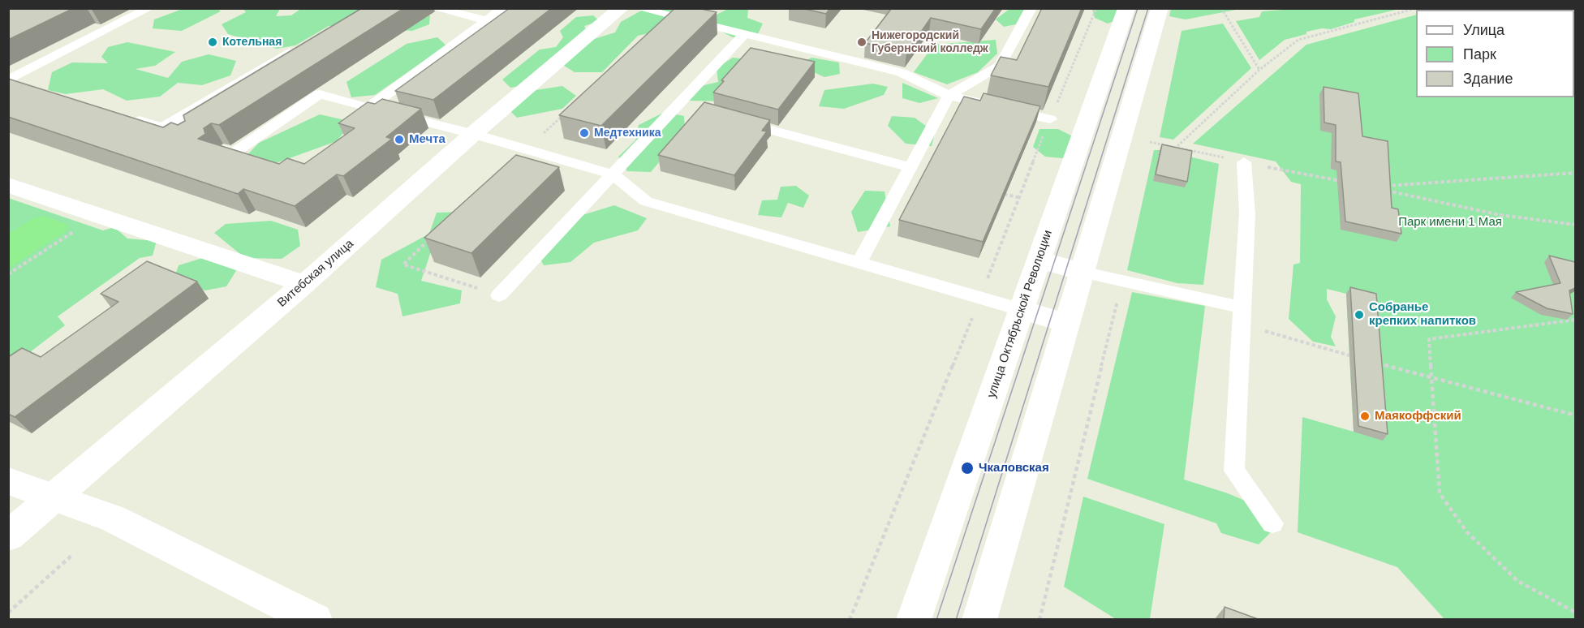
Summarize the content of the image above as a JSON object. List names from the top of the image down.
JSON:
{
  "streets": {
    "main road": ["Витебская улица", "улица Октябрьской Революции"]
  },
  "parks": ["Парк имени 1 Мая"],
  "places": [
    "Котельная",
    "Нижегородский Губернский колледж",
    "Медтехника",
    "Мечта",
    "Собранье крепких напитков",
    "Маякоффский",
    "Чкаловская"
  ],
  "legend": ["Улица", "Парк", "Здание"]
}
